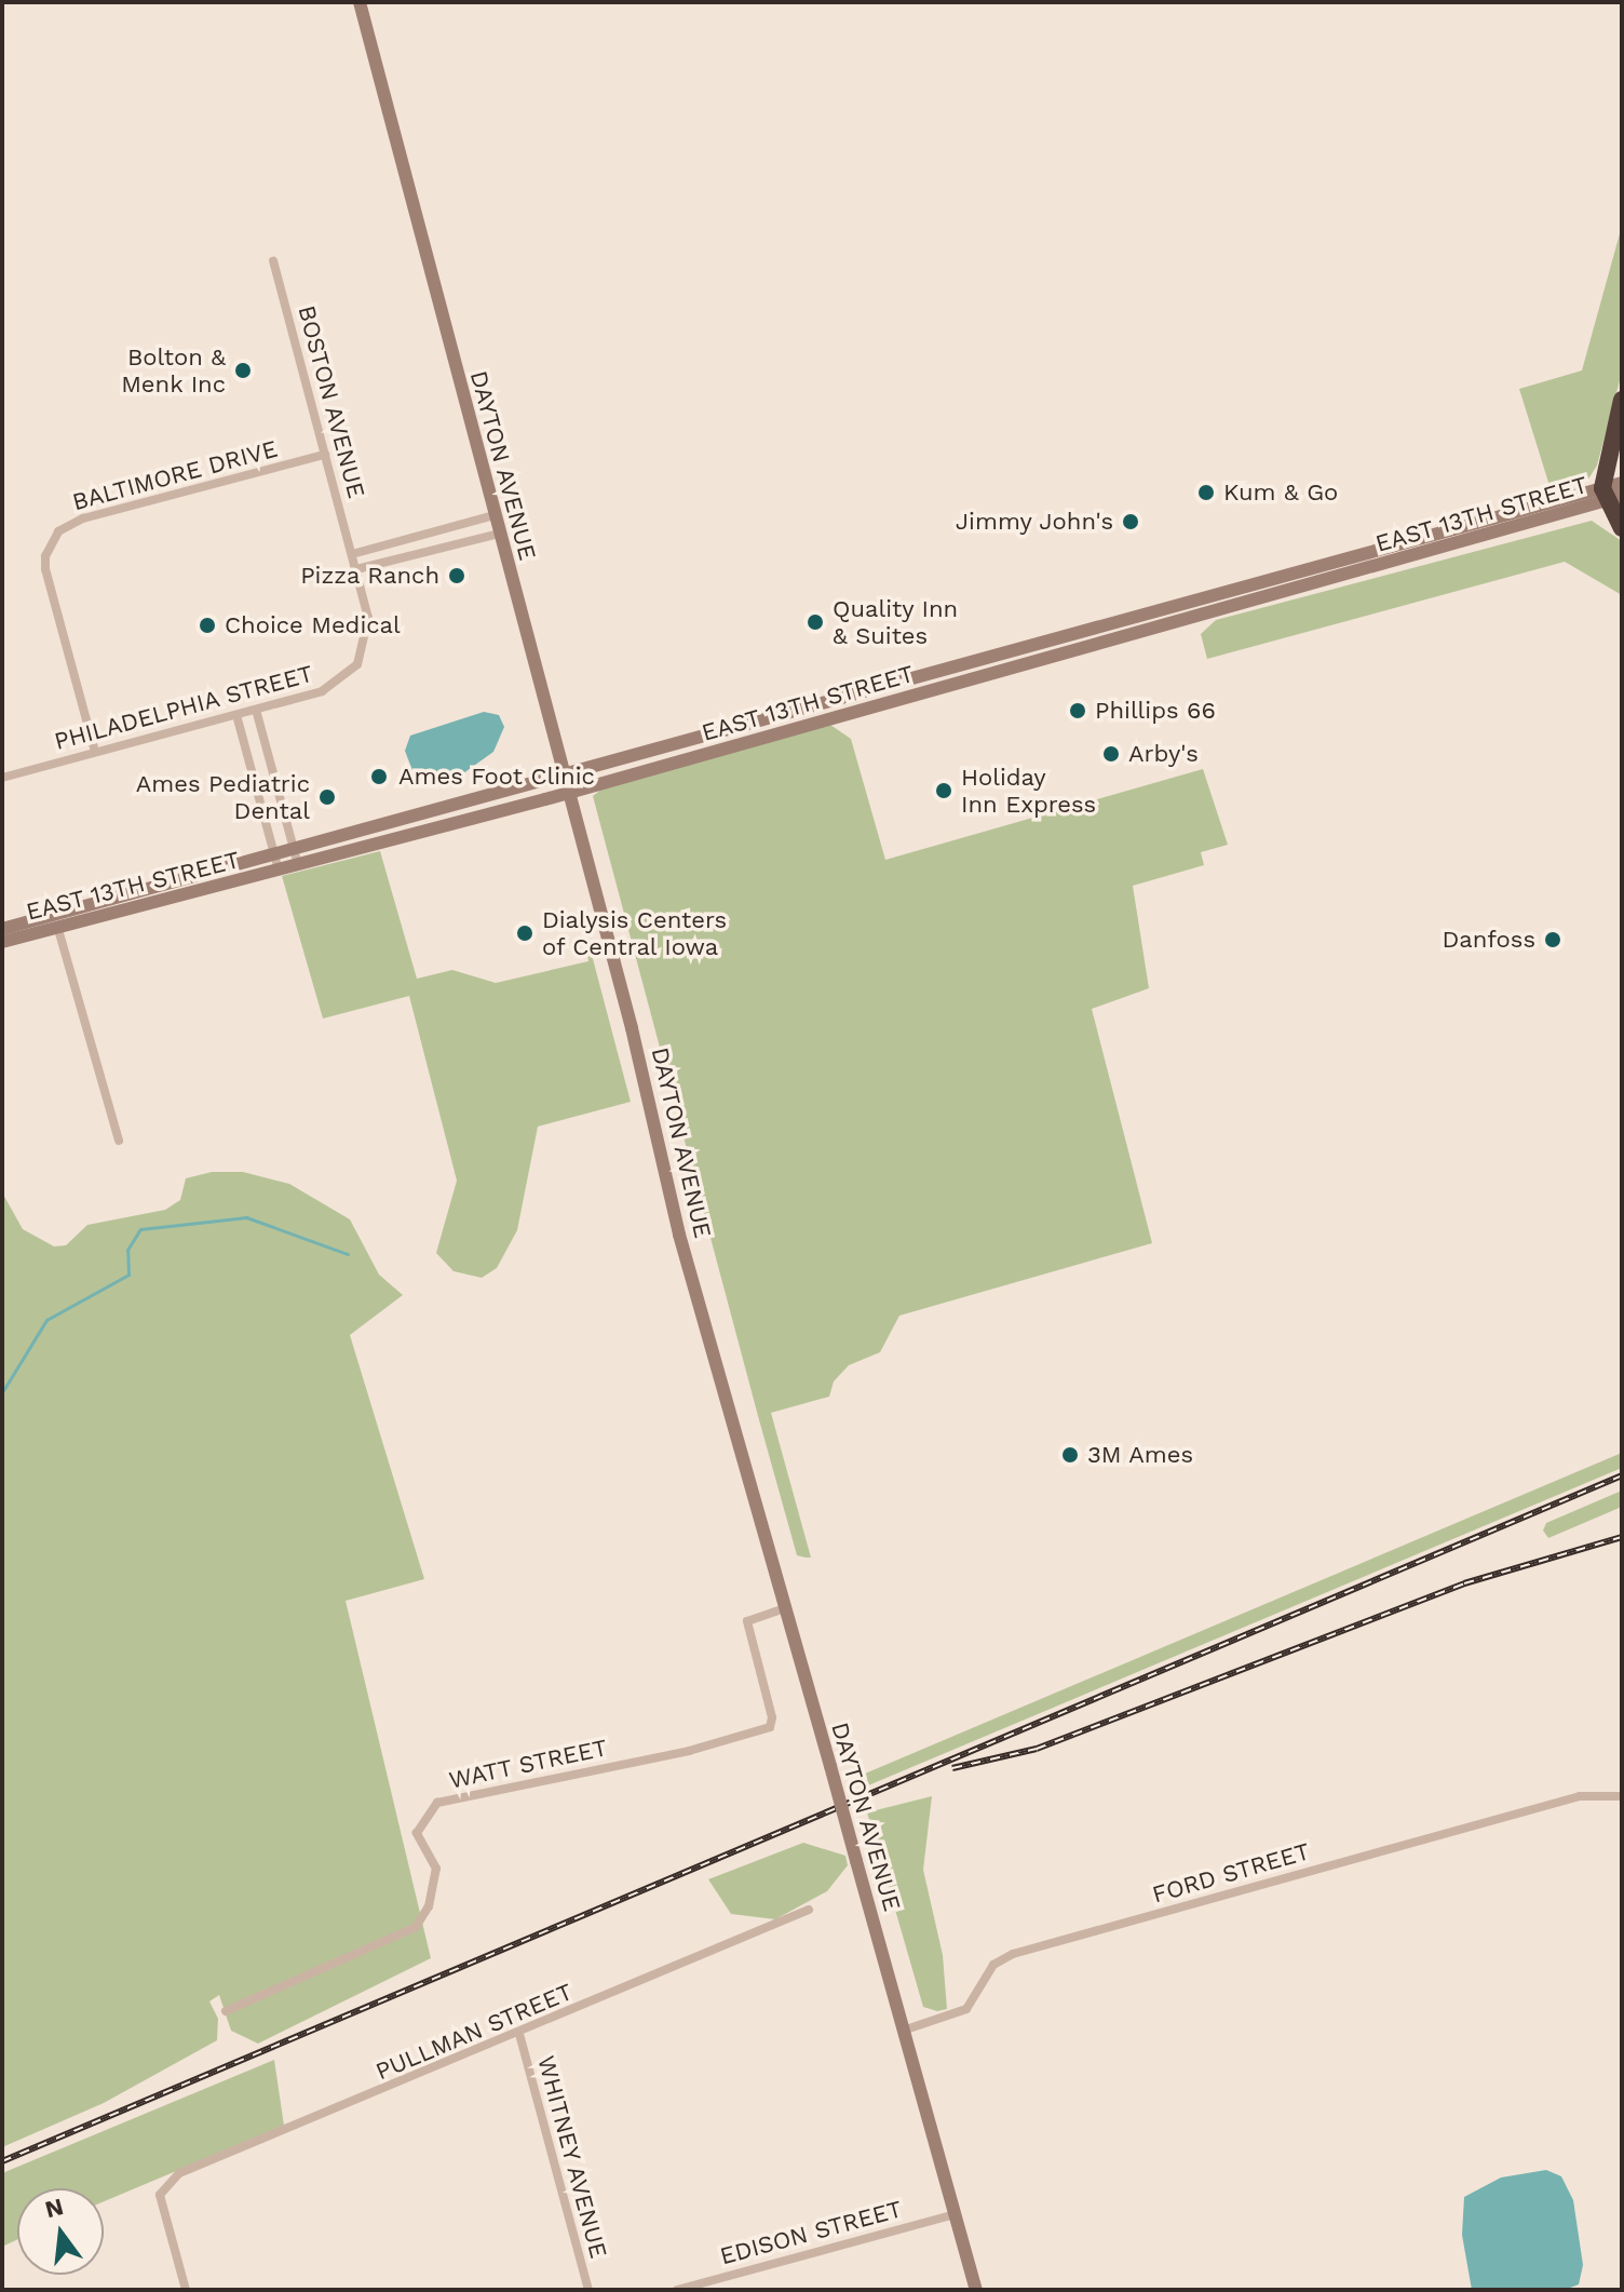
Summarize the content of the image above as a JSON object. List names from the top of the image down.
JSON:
{
  "streets": {
    "main road": ["DAYTON AVENUE", "EAST 13TH STREET"],
    "street": [
      "BOSTON AVENUE",
      "BALTIMORE DRIVE",
      "PHILADELPHIA STREET",
      "WATT STREET",
      "FORD STREET",
      "PULLMAN STREET",
      "WHITNEY AVENUE",
      "EDISON STREET"
    ]
  },
  "crossings": [
    ["BOSTON AVENUE", "BALTIMORE DRIVE"],
    ["BOSTON AVENUE", "PHILADELPHIA STREET"],
    ["DAYTON AVENUE", "EAST 13TH STREET"],
    ["DAYTON AVENUE", "WATT STREET"],
    ["DAYTON AVENUE", "FORD STREET"],
    ["DAYTON AVENUE", "EDISON STREET"],
    ["BALTIMORE DRIVE", "PHILADELPHIA STREET"],
    ["PULLMAN STREET", "WHITNEY AVENUE"]
  ],
  "places": [
    "Bolton & Menk Inc",
    "Kum & Go",
    "Jimmy John's",
    "Pizza Ranch",
    "Quality Inn & Suites",
    "Choice Medical",
    "Phillips 66",
    "Arby's",
    "Ames Foot Clinic",
    "Holiday Inn Express",
    "Ames Pediatric Dental",
    "Dialysis Centers of Central Iowa",
    "Danfoss",
    "3M Ames"
  ],
  "north": "top"
}
